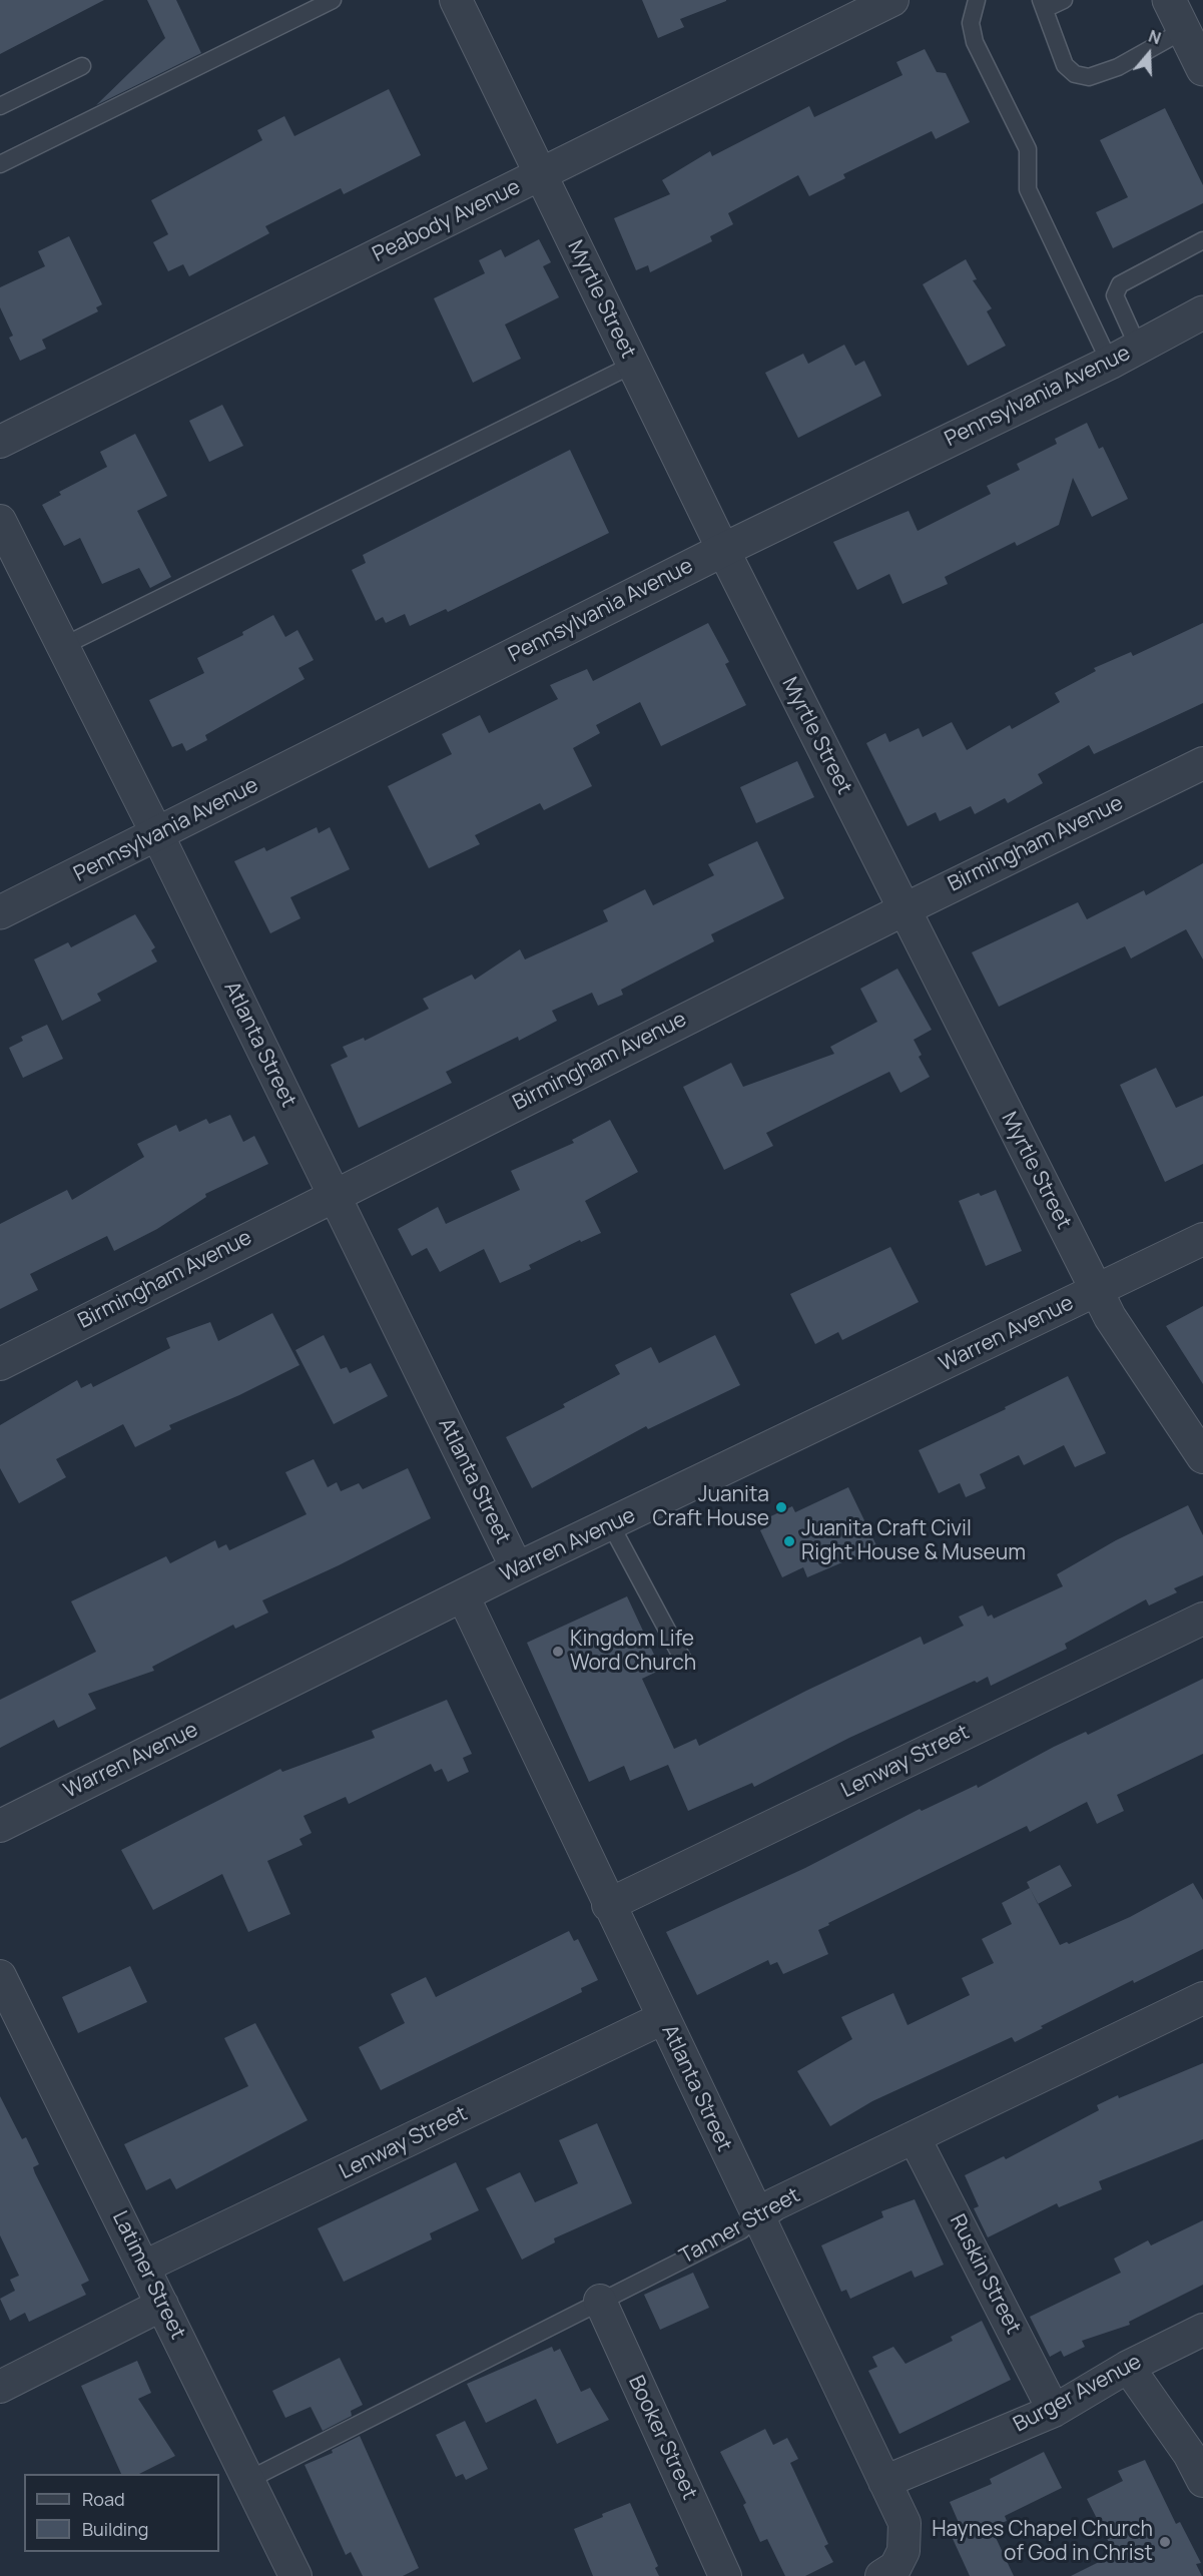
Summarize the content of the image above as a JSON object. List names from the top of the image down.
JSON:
{
  "streets": {
    "street": [
      "Peabody Avenue",
      "Myrtle Street",
      "Pennsylvania Avenue",
      "Birmingham Avenue",
      "Atlanta Street",
      "Warren Avenue",
      "Lenway Street",
      "Tanner Street",
      "Ruskin Street",
      "Latimer Street",
      "Burger Avenue",
      "Booker Street"
    ]
  },
  "crossings": [
    ["Peabody Avenue", "Myrtle Street"],
    ["Myrtle Street", "Pennsylvania Avenue"],
    ["Myrtle Street", "Birmingham Avenue"],
    ["Myrtle Street", "Warren Avenue"],
    ["Pennsylvania Avenue", "Atlanta Street"],
    ["Birmingham Avenue", "Atlanta Street"],
    ["Atlanta Street", "Warren Avenue"],
    ["Atlanta Street", "Lenway Street"],
    ["Atlanta Street", "Tanner Street"],
    ["Atlanta Street", "Burger Avenue"],
    ["Lenway Street", "Latimer Street"],
    ["Tanner Street", "Ruskin Street"],
    ["Tanner Street", "Latimer Street"],
    ["Tanner Street", "Booker Street"],
    ["Ruskin Street", "Burger Avenue"]
  ],
  "places": [
    "Juanita Craft House",
    "Juanita Craft Civil Right House & Museum",
    "Kingdom Life Word Church",
    "Haynes Chapel Church of God in Christ"
  ],
  "legend": ["Road", "Building"],
  "north": "top"
}
